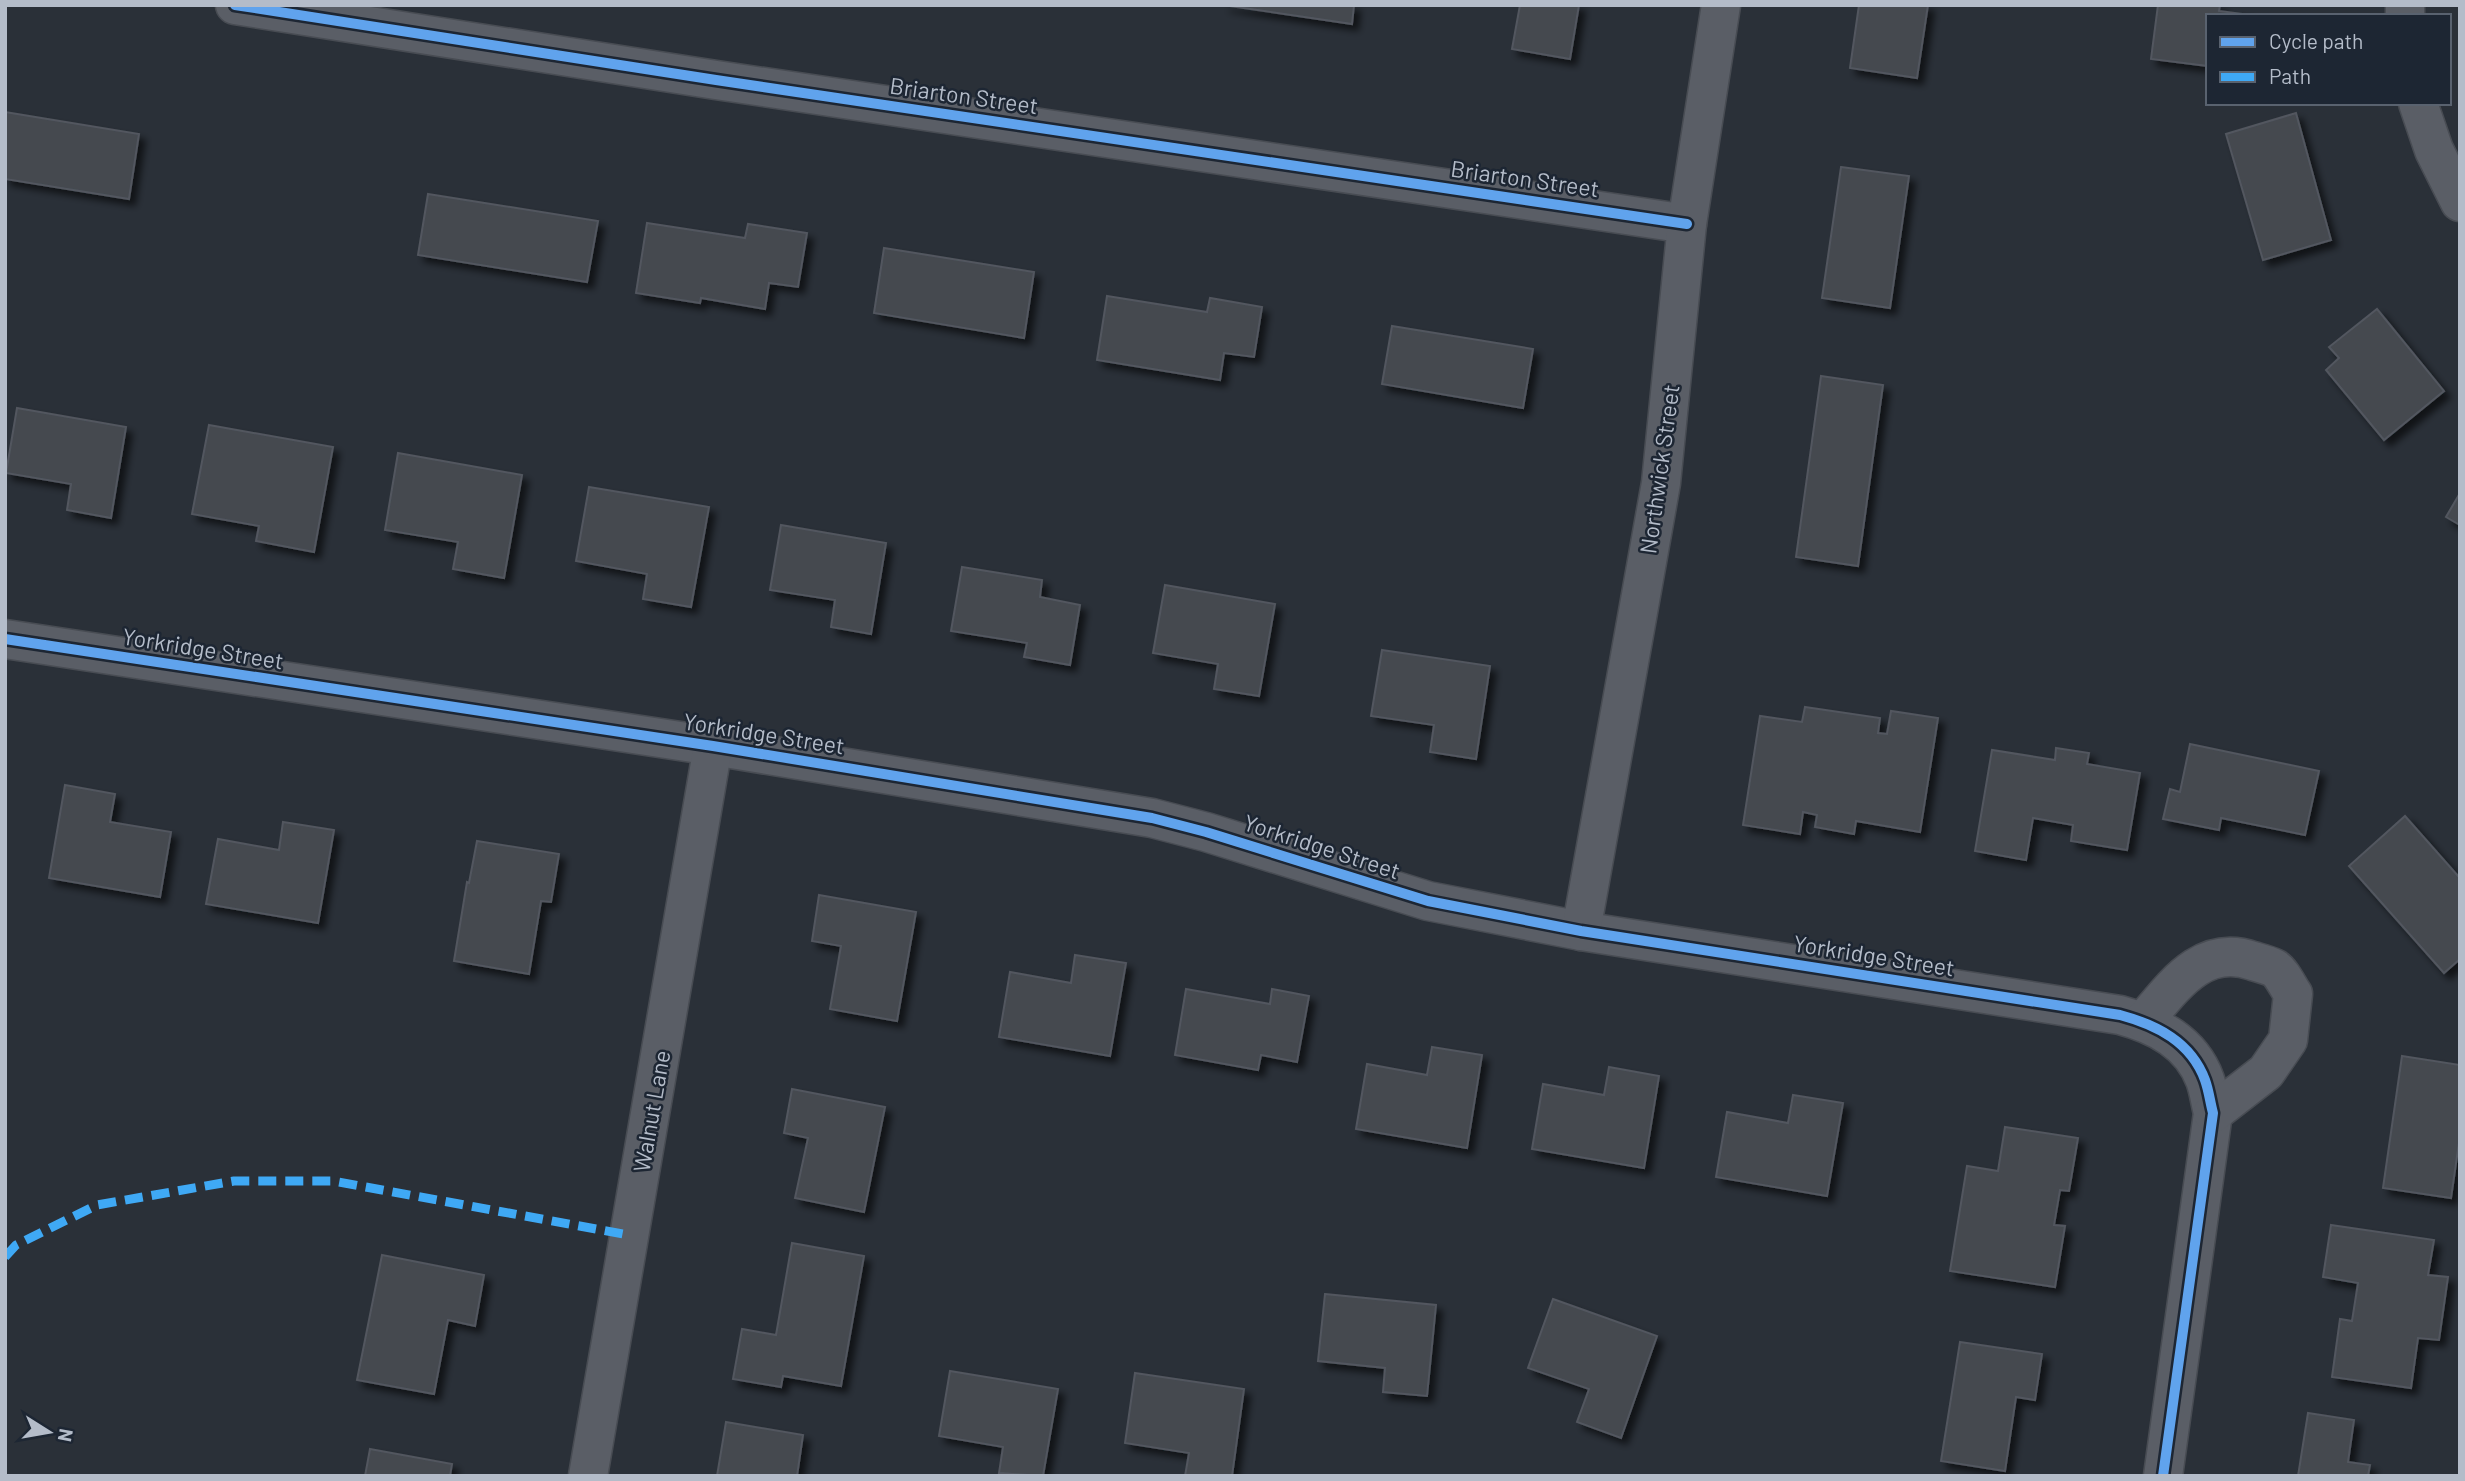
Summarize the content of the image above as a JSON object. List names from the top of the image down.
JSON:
{
  "streets": {
    "street": [
      "Briarton Street",
      "Northwick Street",
      "Yorkridge Street",
      "Walnut Lane"
    ]
  },
  "crossings": [
    ["Briarton Street", "Northwick Street"],
    ["Northwick Street", "Yorkridge Street"],
    ["Yorkridge Street", "Walnut Lane"]
  ],
  "legend": ["Cycle path", "Path"],
  "north": "right"
}
